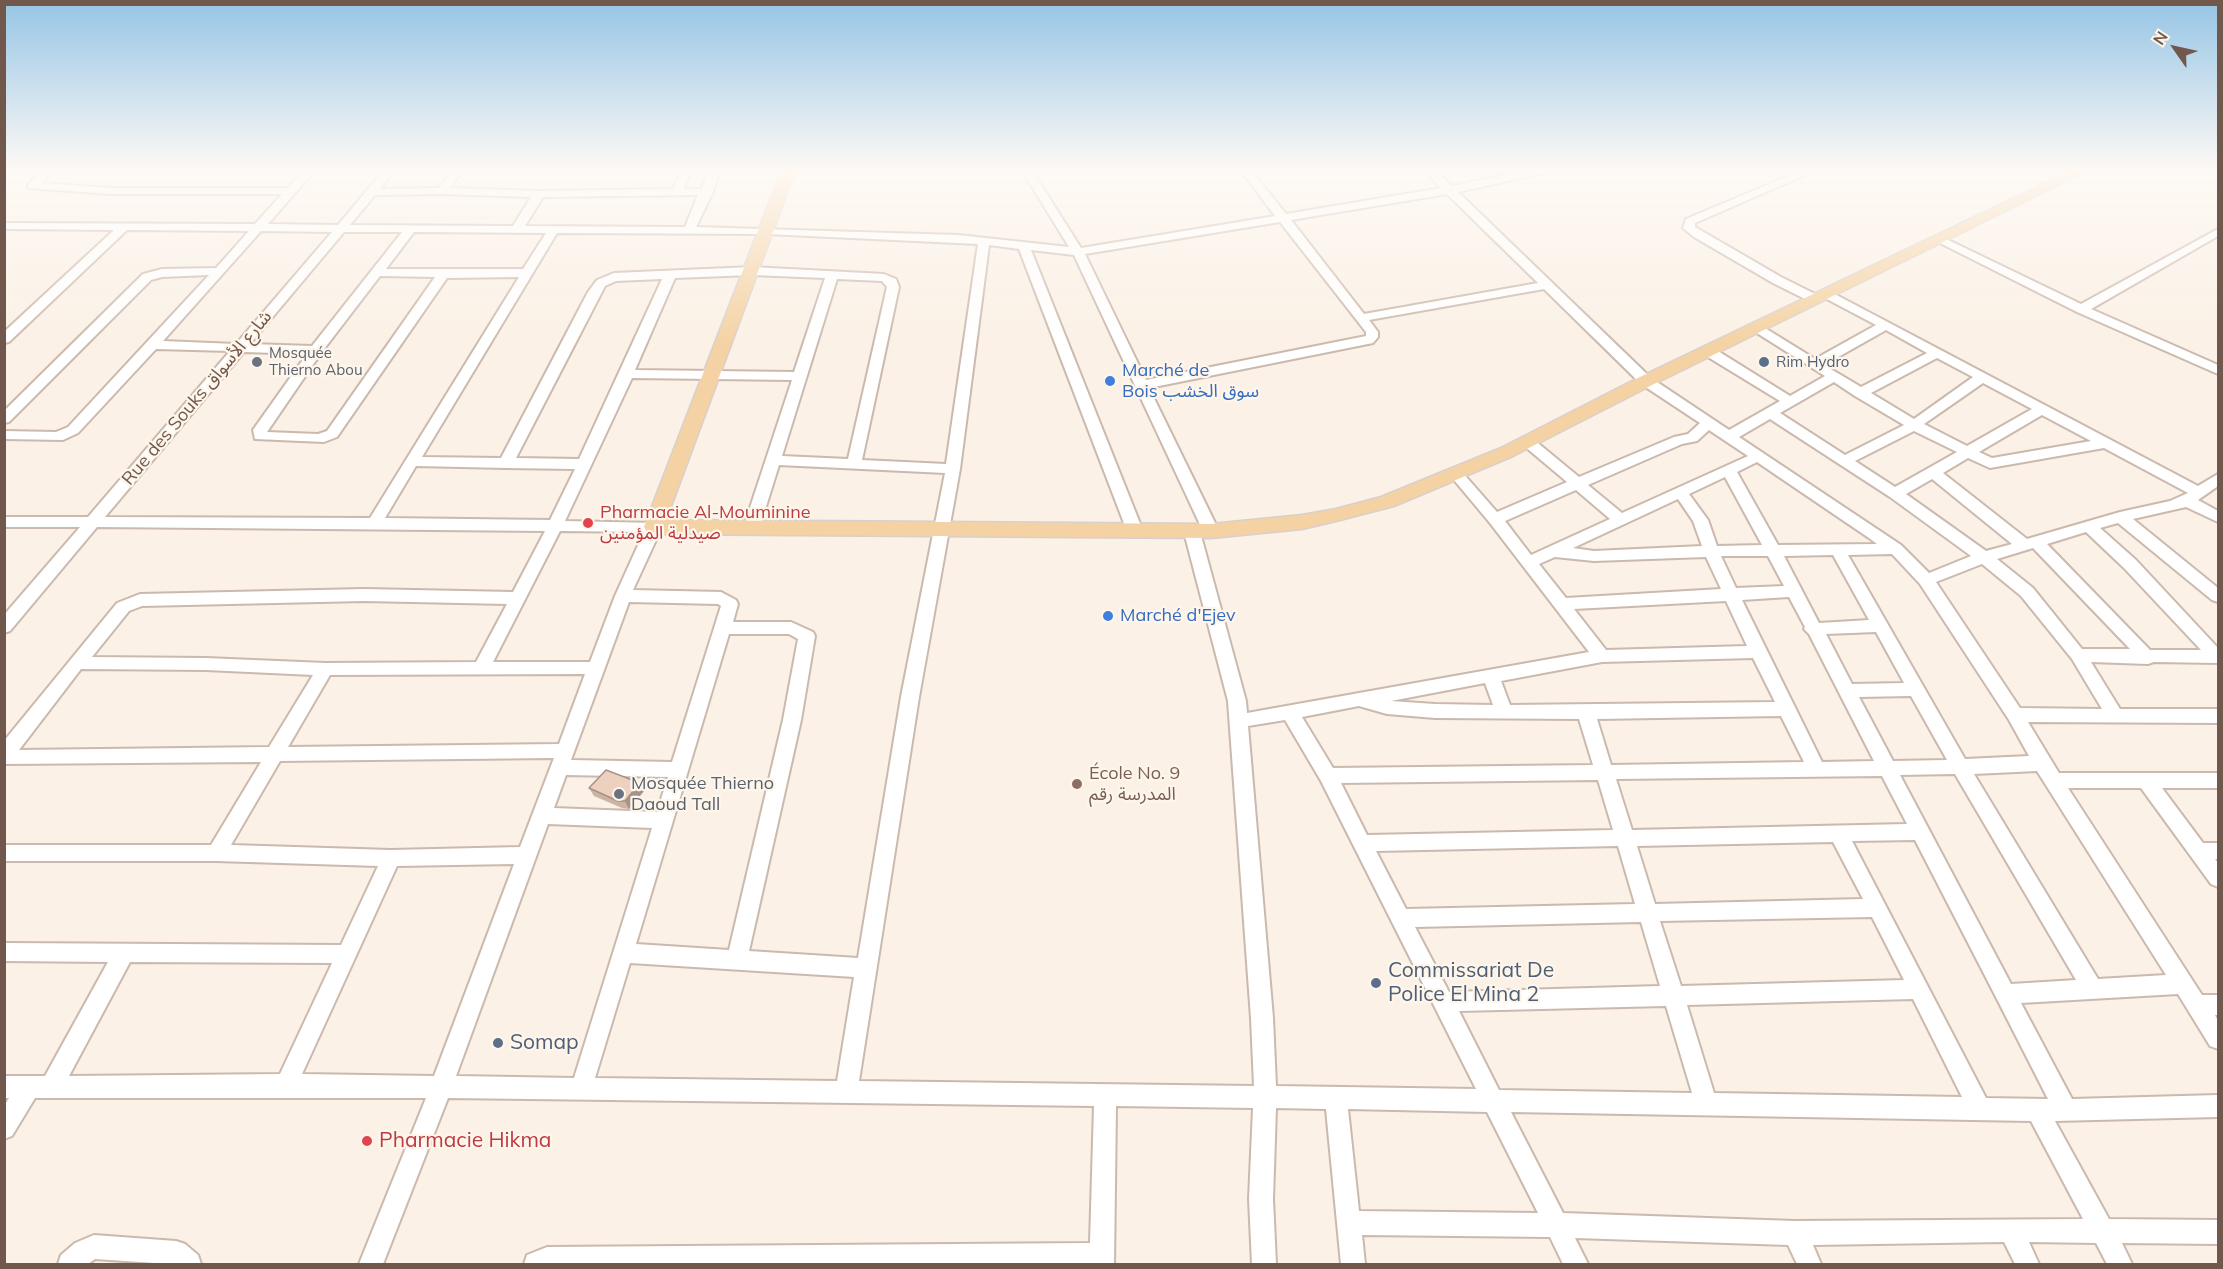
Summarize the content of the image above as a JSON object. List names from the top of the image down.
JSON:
{
  "streets": {
    "street": ["Rue des Souks شارع الأسواق"]
  },
  "places": [
    "Mosquée Thierno Abou",
    "Rim Hydro",
    "Marché de Bois سوق الخشب",
    "Pharmacie Al-Mouminine صيدلية المؤمنين",
    "Marché d'Ejev",
    "École No. 9 المدرسة رقم",
    "Mosquée Thierno Daoud Tall",
    "Commissariat De Police El Mina 2",
    "Somap",
    "Pharmacie Hikma"
  ],
  "north": "top left"
}
